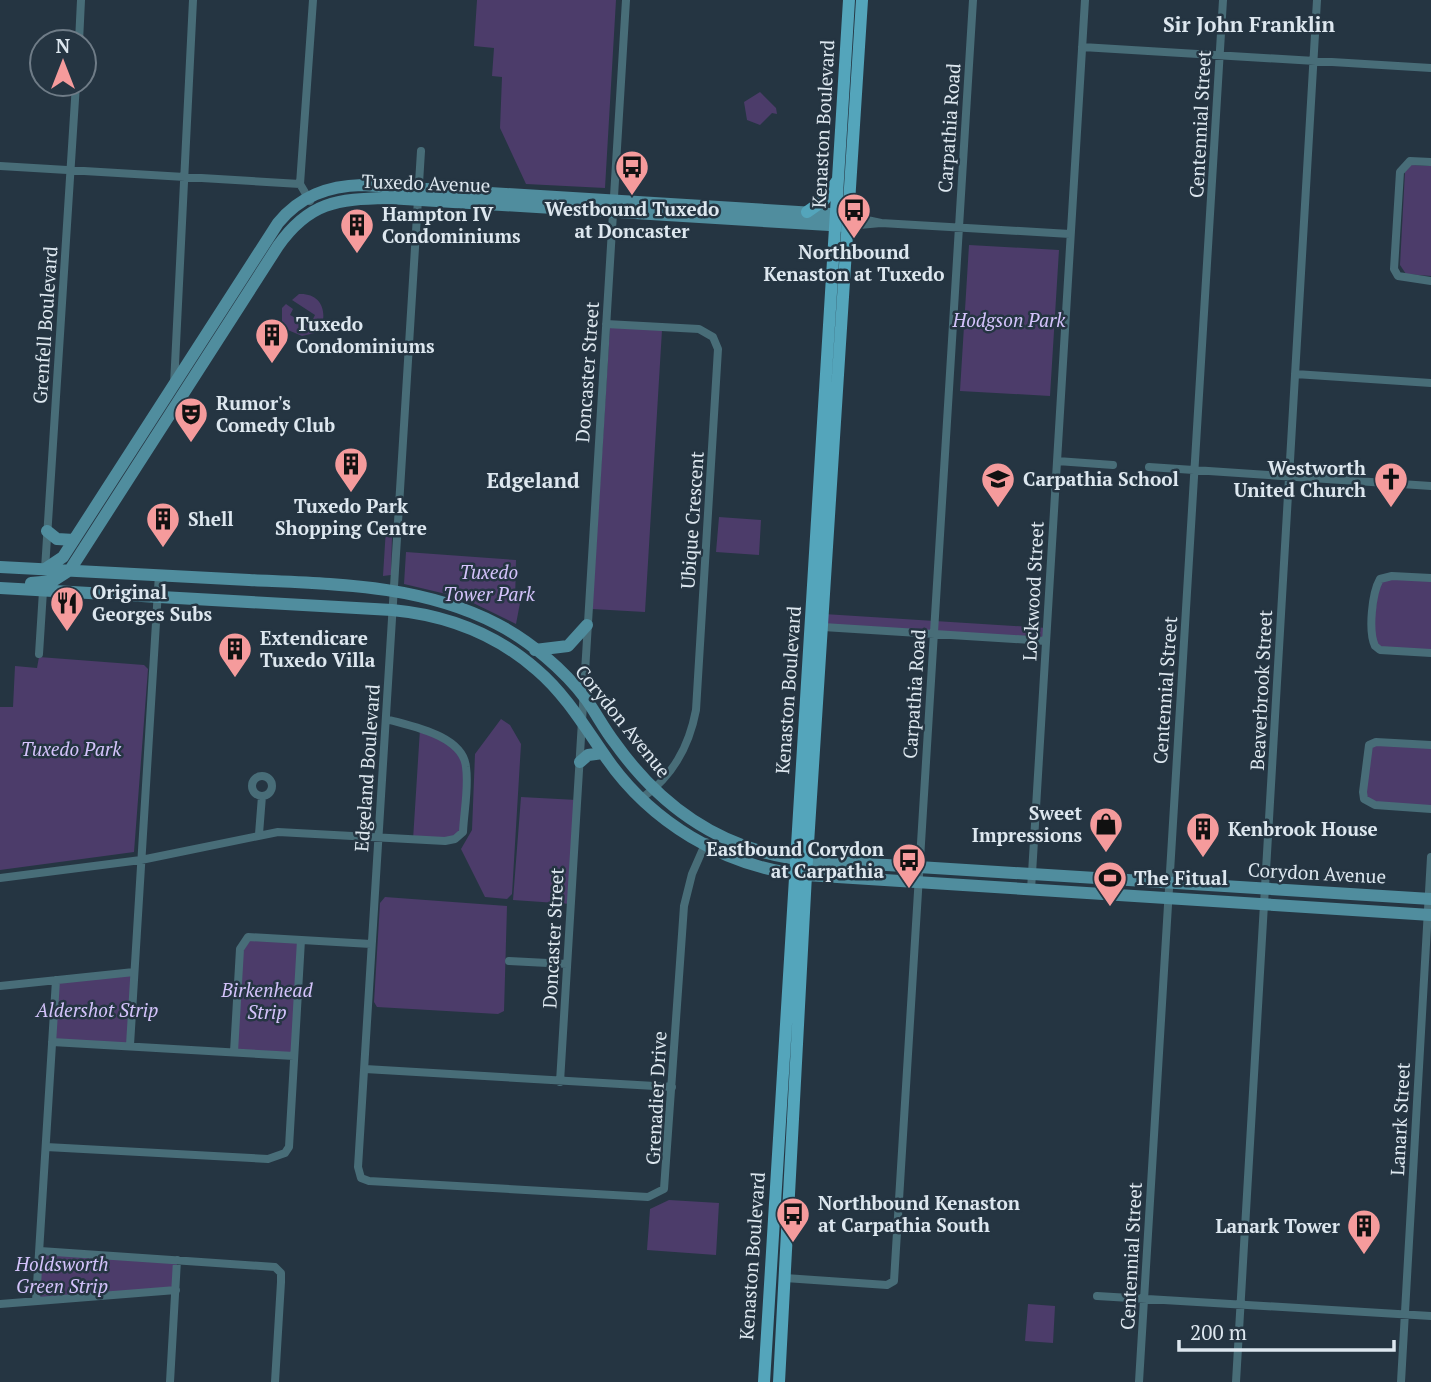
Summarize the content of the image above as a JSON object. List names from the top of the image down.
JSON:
{
  "streets": {
    "main road": ["Kenaston Boulevard", "Tuxedo Avenue", "Corydon Avenue"],
    "street": [
      "Centennial Street",
      "Carpathia Road",
      "Grenfell Boulevard",
      "Doncaster Street",
      "Ubique Crescent",
      "Lockwood Street",
      "Beaverbrook Street",
      "Edgeland Boulevard",
      "Grenadier Drive",
      "Lanark Street"
    ]
  },
  "crossings": [
    ["Kenaston Boulevard", "Carpathia Road"],
    ["Kenaston Boulevard", "Tuxedo Avenue"],
    ["Kenaston Boulevard", "Corydon Avenue"],
    ["Centennial Street", "Corydon Avenue"],
    ["Carpathia Road", "Tuxedo Avenue"],
    ["Carpathia Road", "Corydon Avenue"],
    ["Tuxedo Avenue", "Grenfell Boulevard"],
    ["Tuxedo Avenue", "Doncaster Street"],
    ["Tuxedo Avenue", "Lockwood Street"],
    ["Tuxedo Avenue", "Corydon Avenue"],
    ["Tuxedo Avenue", "Edgeland Boulevard"],
    ["Grenfell Boulevard", "Corydon Avenue"],
    ["Doncaster Street", "Ubique Crescent"],
    ["Doncaster Street", "Corydon Avenue"],
    ["Ubique Crescent", "Corydon Avenue"],
    ["Lockwood Street", "Corydon Avenue"],
    ["Beaverbrook Street", "Corydon Avenue"],
    ["Corydon Avenue", "Edgeland Boulevard"],
    ["Corydon Avenue", "Grenadier Drive"],
    ["Corydon Avenue", "Lanark Street"],
    ["Edgeland Boulevard", "Grenadier Drive"]
  ],
  "districts": ["Sir John Franklin", "Edgeland"],
  "parks": [
    "Hodgson Park",
    "Tuxedo Tower Park",
    "Tuxedo Park",
    "Birkenhead Strip",
    "Aldershot Strip",
    "Holdsworth Green Strip"
  ],
  "places": {
    "bus stop": [
      "Westbound Tuxedo at Doncaster",
      "Northbound Kenaston at Tuxedo",
      "Eastbound Corydon at Carpathia",
      "Northbound Kenaston at Carpathia South"
    ],
    "building": [
      "Hampton IV Condominiums",
      "Tuxedo Condominiums",
      "Tuxedo Park Shopping Centre",
      "Shell",
      "Extendicare Tuxedo Villa",
      "Kenbrook House",
      "Lanark Tower"
    ],
    "theatre": ["Rumor's Comedy Club"],
    "school or university": ["Carpathia School"],
    "church": ["Westworth United Church"],
    "restaurant": ["Original Georges Subs"],
    "shop": ["Sweet Impressions"],
    "sports": ["The Fitual"]
  },
  "scale_bar": "200 m",
  "north": "top"
}
